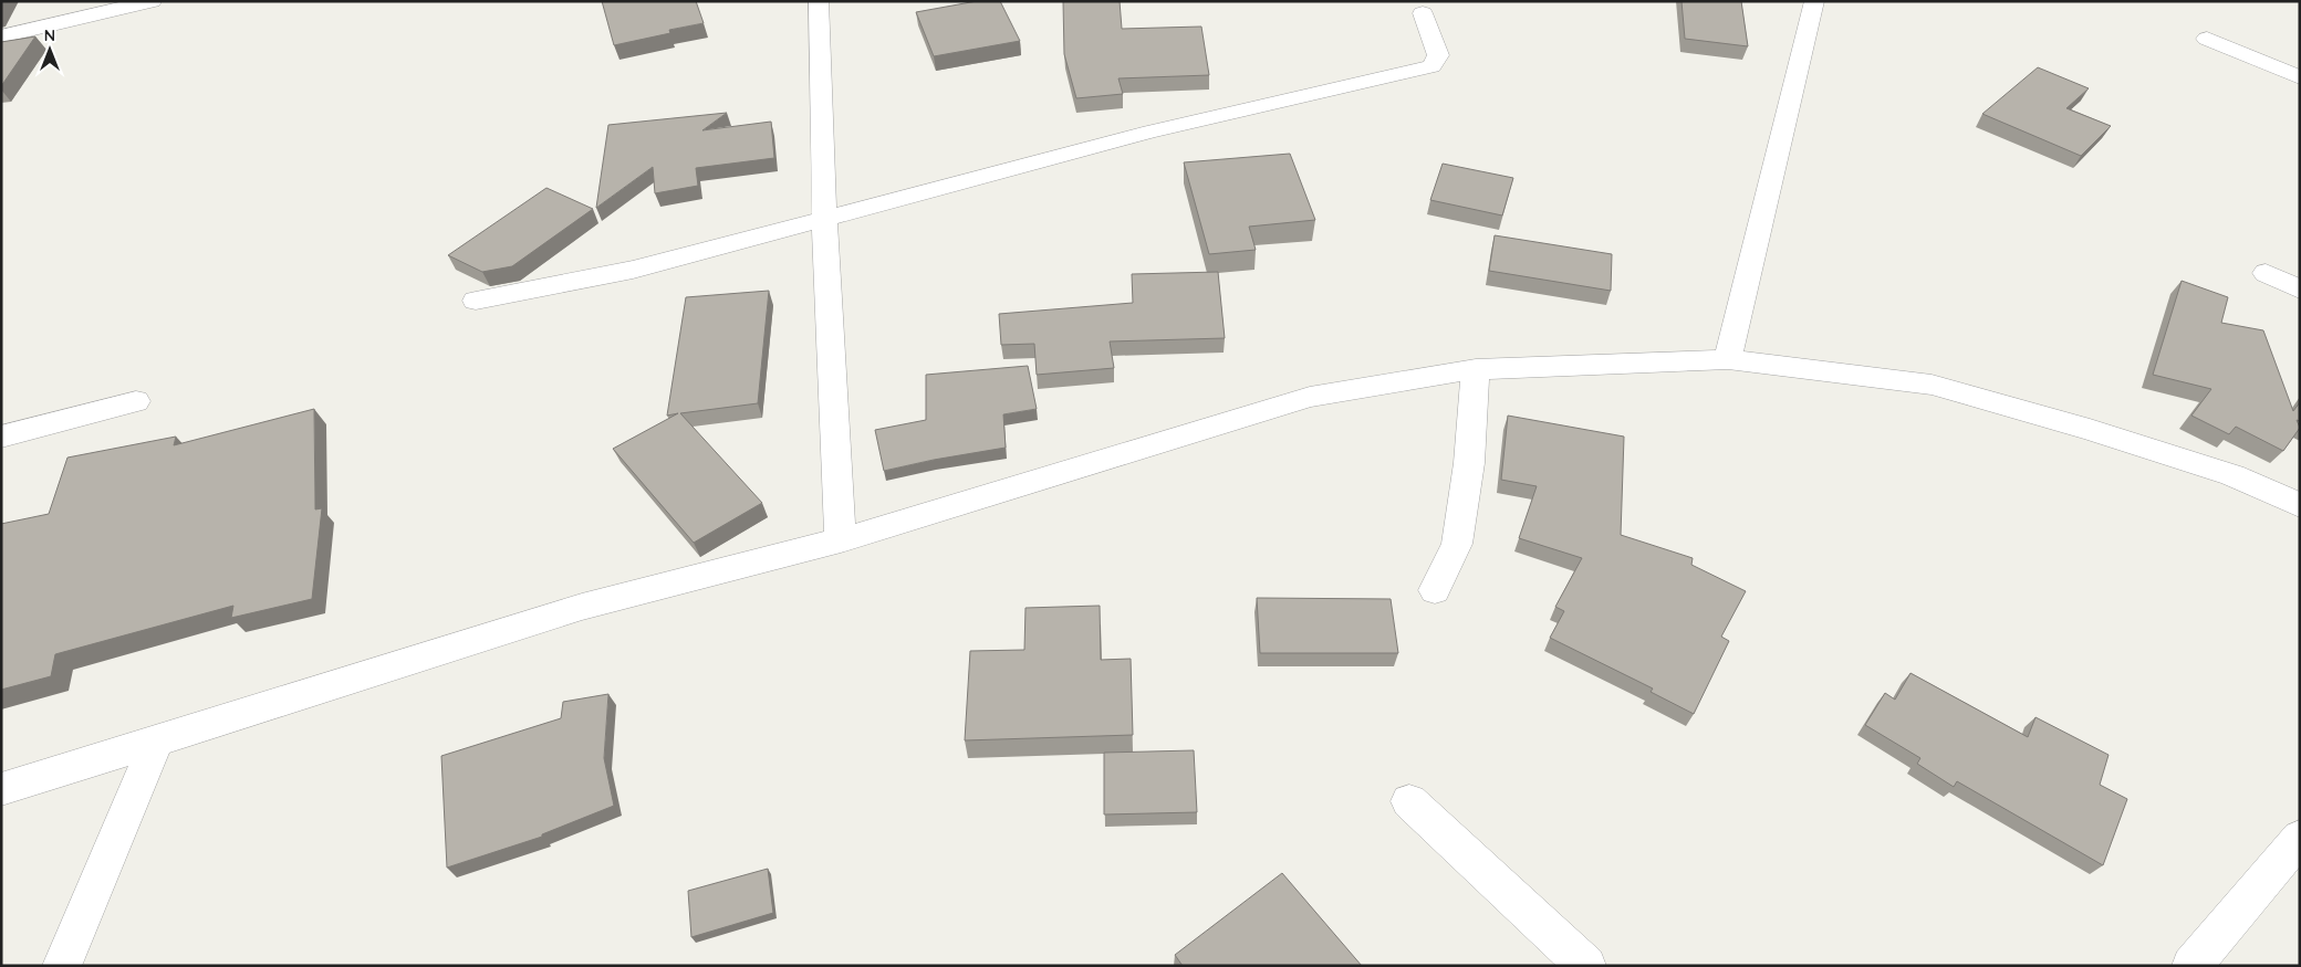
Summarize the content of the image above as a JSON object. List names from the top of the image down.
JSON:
{
  "north": "top"
}
